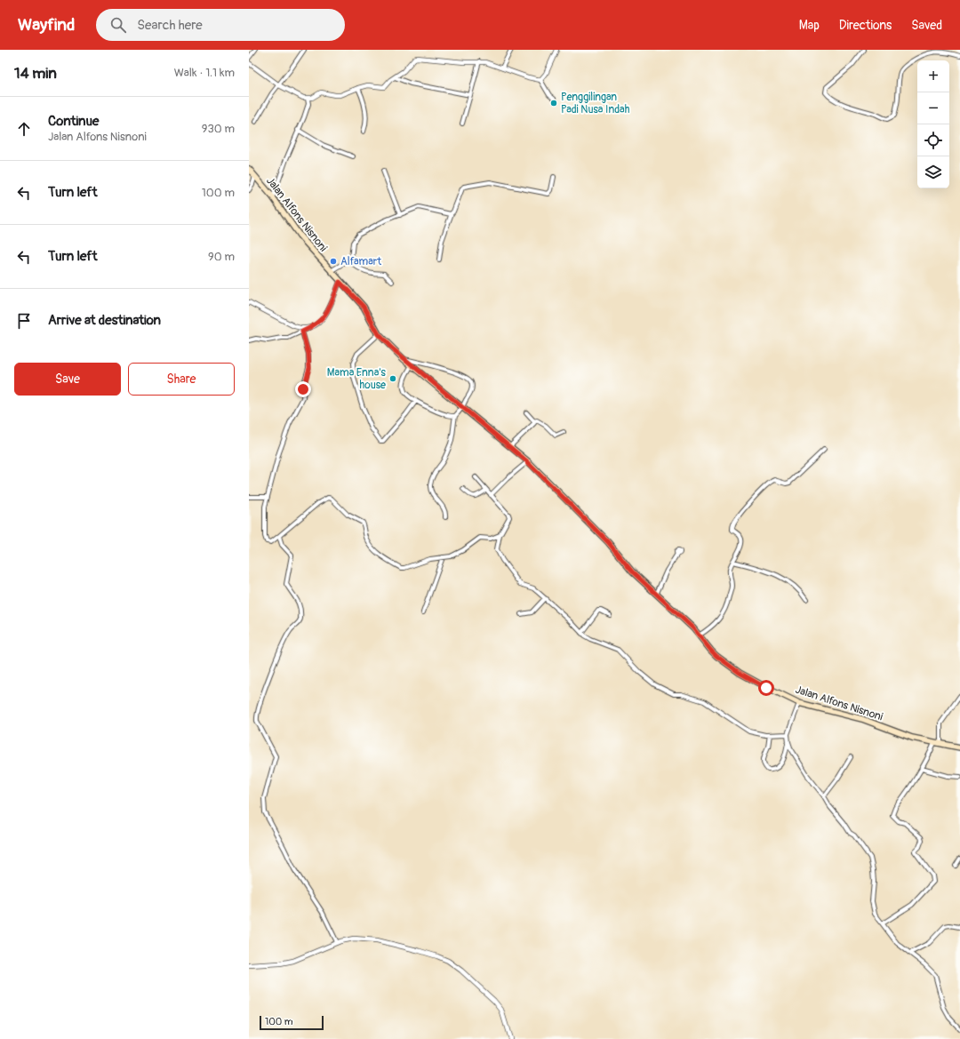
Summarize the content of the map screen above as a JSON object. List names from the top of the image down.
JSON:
{
  "streets": {
    "main road": ["Jalan Alfons Nisnoni"]
  },
  "places": ["Penggilingan Padi Nusa Indah", "Alfamart", "Mama Enna's house"],
  "scale_bar": "100 m",
  "page": {
    "header": "Wayfind",
    "search": "Search here",
    "nav": ["Map", "Directions", "Saved"],
    "heading": ["14 min", "Walk · 1.1 km"],
    "map_buttons": ["+", "−"],
    "list": [
      ["Continue", "Jalan Alfons Nisnoni", "930 m"],
      ["Turn left", "100 m"],
      ["Turn left", "90 m"],
      "Arrive at destination"
    ],
    "buttons": ["Save", "Share"],
    "scale": "100 m"
  }
}
